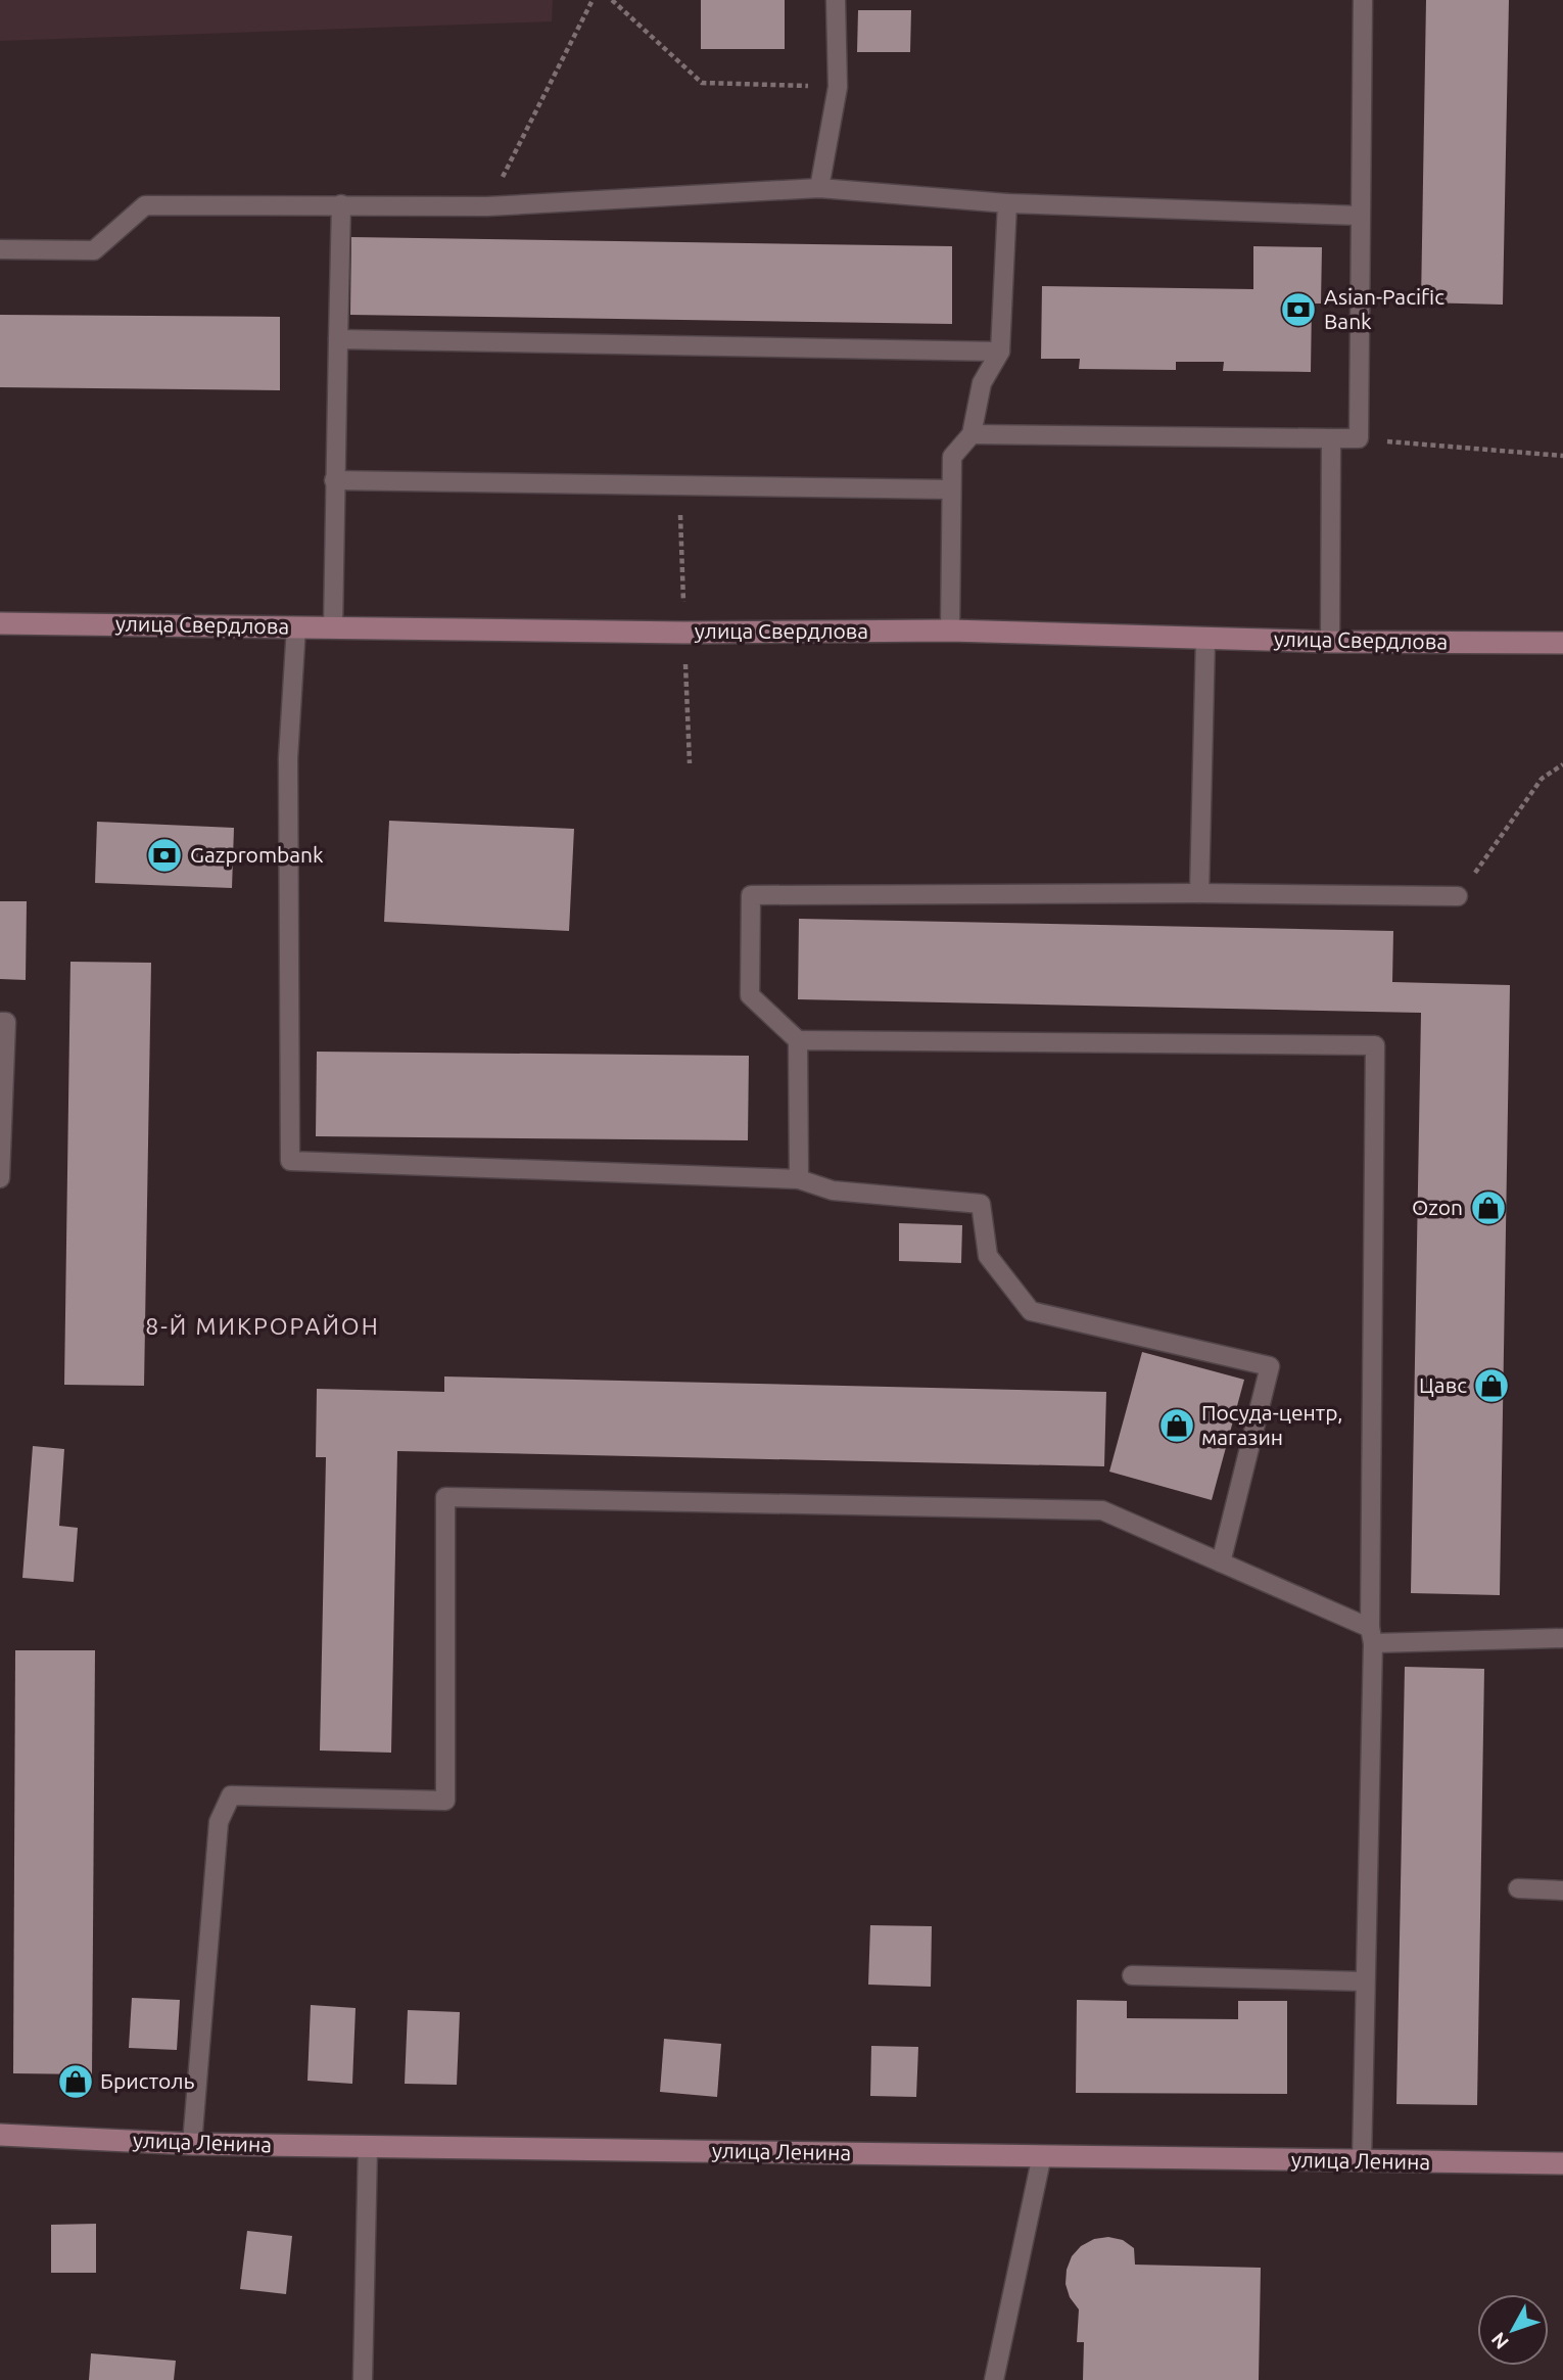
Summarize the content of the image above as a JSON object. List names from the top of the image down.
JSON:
{
  "streets": {
    "main road": ["улица Свердлова", "улица Ленина"]
  },
  "districts": ["8-Й МИКРОРАЙОН"],
  "places": {
    "bank": ["Asian-Pacific Bank", "Gazprombank"],
    "shop": [
      "Ozon",
      "Цавс",
      "Посуда-центр, магазин",
      "Бристоль"
    ]
  },
  "north": "bottom left"
}
